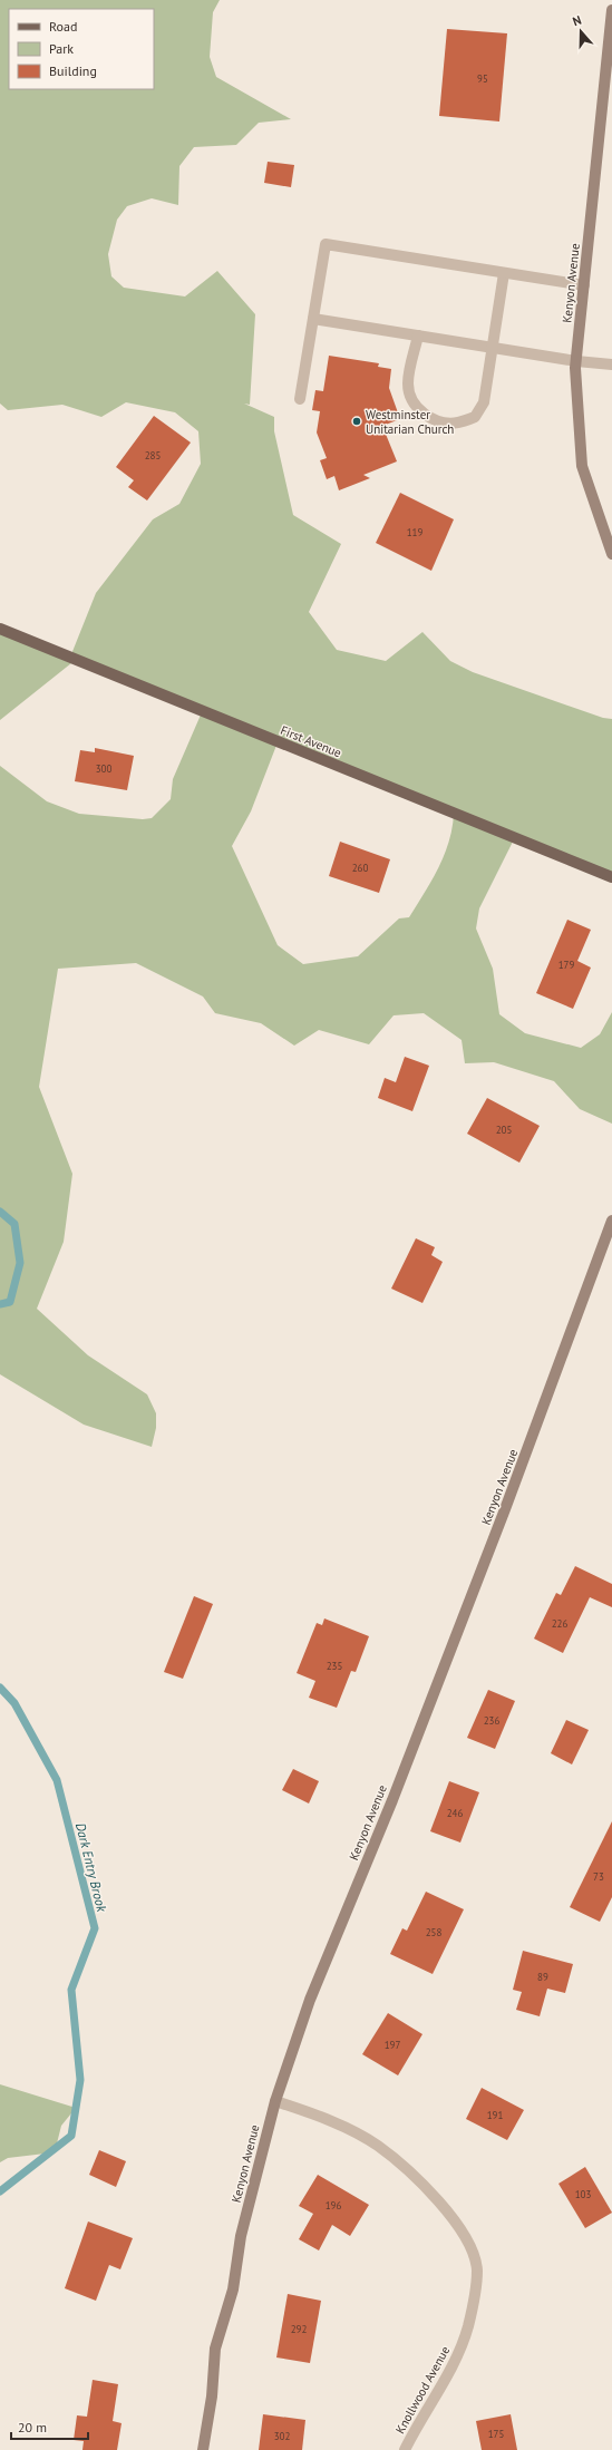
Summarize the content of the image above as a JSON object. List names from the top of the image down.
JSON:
{
  "streets": {
    "main road": ["First Avenue"],
    "street": ["Kenyon Avenue", "Knollwood Avenue"]
  },
  "crossings": [
    ["Kenyon Avenue", "Knollwood Avenue"]
  ],
  "water": ["Dark Entry Brook"],
  "places": ["Westminster Unitarian Church"],
  "house_numbers": [
    "95",
    "285",
    "119",
    "300",
    "260",
    "179",
    "205",
    "226",
    "235",
    "236",
    "246",
    "73",
    "258",
    "89",
    "197",
    "191",
    "103",
    "196",
    "292",
    "175",
    "302"
  ],
  "legend": ["Road", "Park", "Building"],
  "scale_bar": "20 m",
  "north": "top"
}
